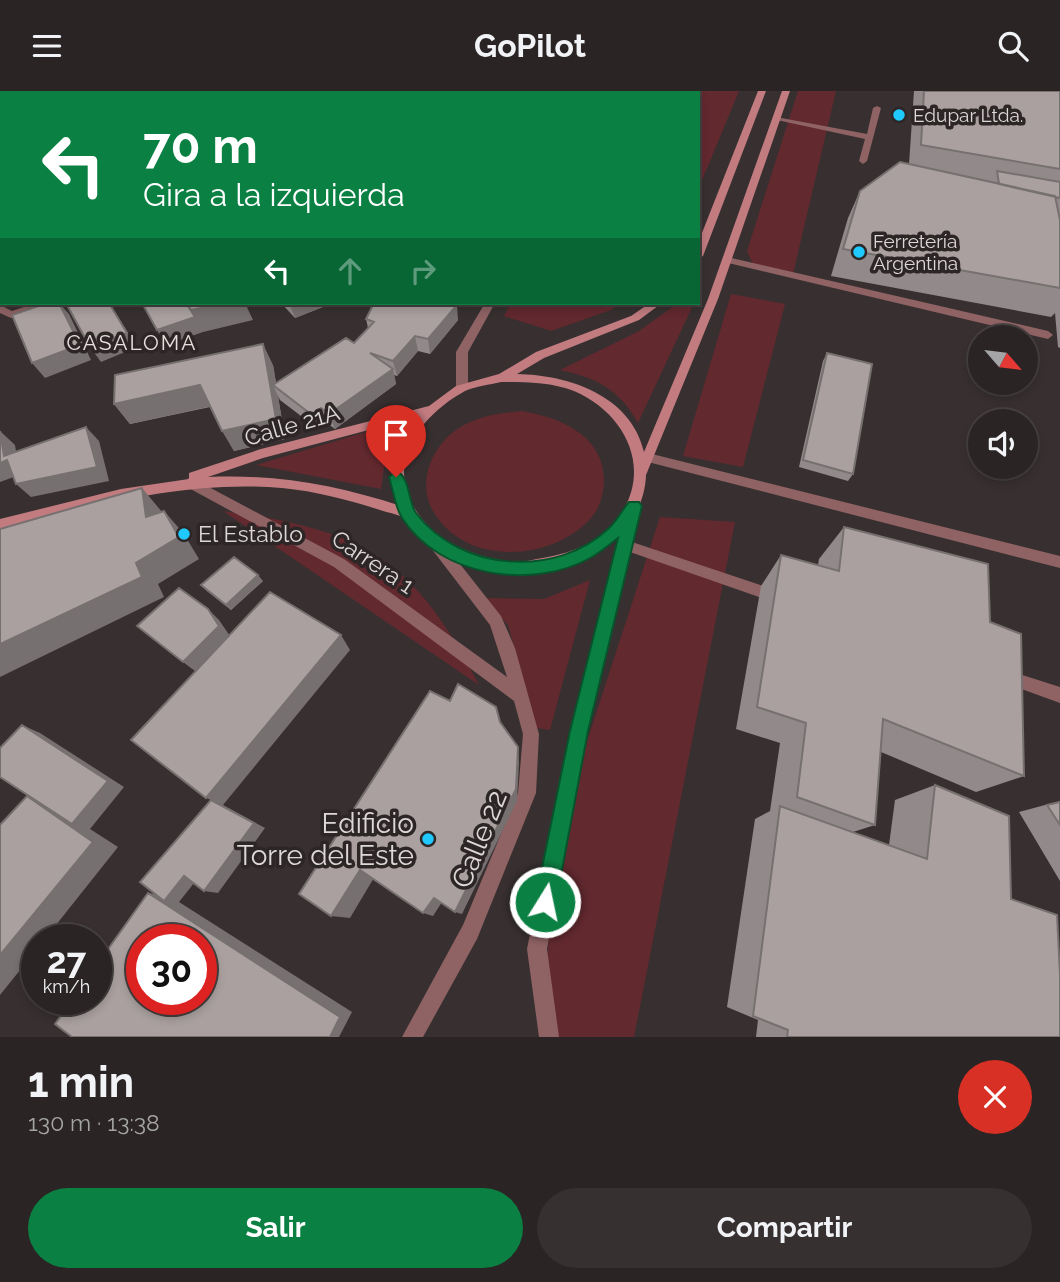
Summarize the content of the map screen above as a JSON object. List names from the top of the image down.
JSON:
{
  "streets": {
    "main road": ["Calle 21A"],
    "street": ["Carrera 1", "Calle 22"]
  },
  "crossings": [
    ["Calle 21A", "Carrera 1"],
    ["Calle 21A", "Calle 22"],
    ["Carrera 1", "Calle 22"]
  ],
  "districts": ["CASALOMA"],
  "places": [
    "Edupar Ltda.",
    "Ferretería Argentina",
    "El Establo",
    "Edificio Torre del Este"
  ],
  "north": "bottom right",
  "page": {
    "header": "GoPilot",
    "turn": ["70 m", "Gira a la izquierda"],
    "speed": "27 km/h",
    "limit": "30",
    "heading": ["1 min", "130 m · 13:38"],
    "buttons": ["Salir", "Compartir"]
  }
}
